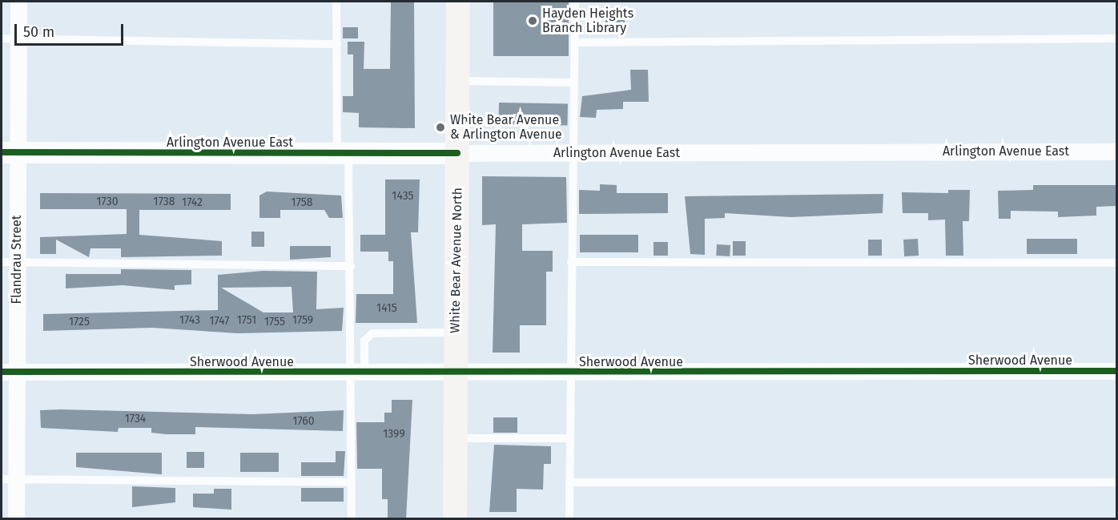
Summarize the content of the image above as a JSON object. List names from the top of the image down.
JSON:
{
  "streets": {
    "main road": ["White Bear Avenue North"],
    "street": ["Arlington Avenue East", "Flandrau Street", "Sherwood Avenue"]
  },
  "crossings": [
    ["Arlington Avenue East", "Flandrau Street"],
    ["Arlington Avenue East", "White Bear Avenue North"],
    ["Flandrau Street", "Sherwood Avenue"],
    ["White Bear Avenue North", "Sherwood Avenue"]
  ],
  "places": ["Hayden Heights Branch Library", "White Bear Avenue & Arlington Avenue"],
  "house_numbers": [
    "1435",
    "1730",
    "1738",
    "1742",
    "1758",
    "1415",
    "1743",
    "1751",
    "1759",
    "1747",
    "1725",
    "1755",
    "1734",
    "1760",
    "1399"
  ],
  "scale_bar": "50 m"
}
